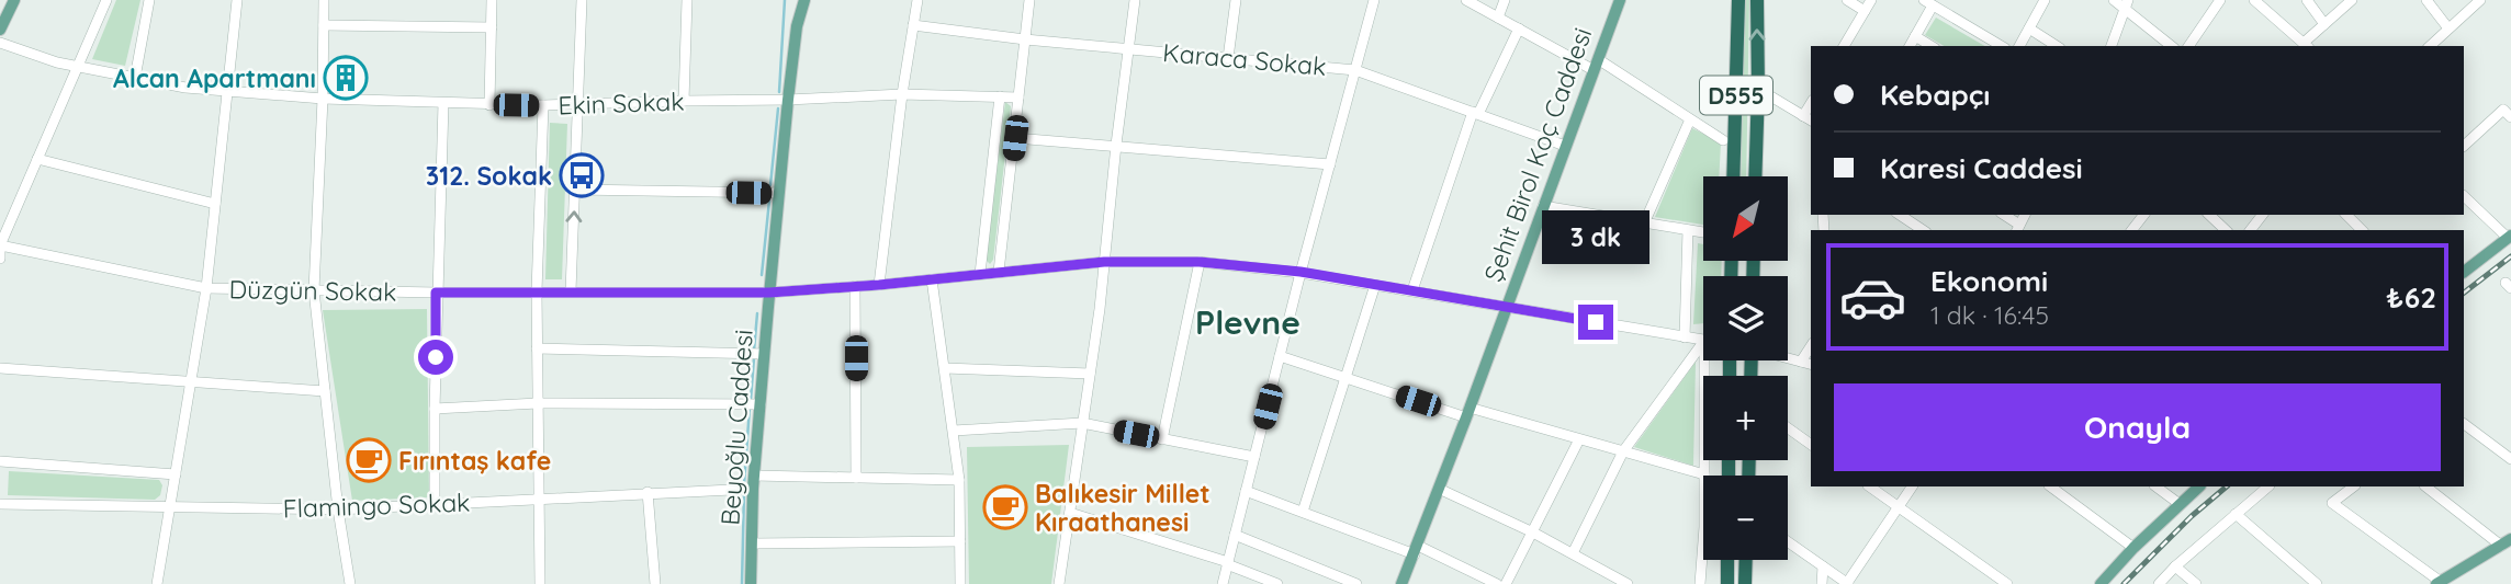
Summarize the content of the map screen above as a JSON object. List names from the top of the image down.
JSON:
{
  "streets": {
    "highway": ["D555"],
    "main road": ["Şehit Birol Koç Caddesi", "Beyoğlu Caddesi"],
    "street": [
      "Karaca Sokak",
      "Ekin Sokak",
      "Düzgün Sokak",
      "Flamingo Sokak"
    ]
  },
  "crossings": [
    ["Karaca Sokak", "Şehit Birol Koç Caddesi"],
    ["Ekin Sokak", "Beyoğlu Caddesi"],
    ["Şehit Birol Koç Caddesi", "Düzgün Sokak"],
    ["Düzgün Sokak", "Beyoğlu Caddesi"],
    ["Beyoğlu Caddesi", "Flamingo Sokak"]
  ],
  "districts": ["Plevne"],
  "places": {
    "building": ["Alcan Apartmanı"],
    "bus stop": ["312. Sokak"],
    "cafe": ["Fırıntaş kafe", "Balıkesir Millet Kıraathanesi"]
  },
  "north": "bottom left",
  "page": {
    "banner": ["Kebapçı", "Karesi Caddesi"],
    "map_buttons": ["+", "−"],
    "bubble": "3 dk",
    "list": [
      {
        "name": "Ekonomi",
        "note": "1 dk · 16:45",
        "value": "₺62"
      }
    ],
    "buttons": "Onayla"
  }
}
